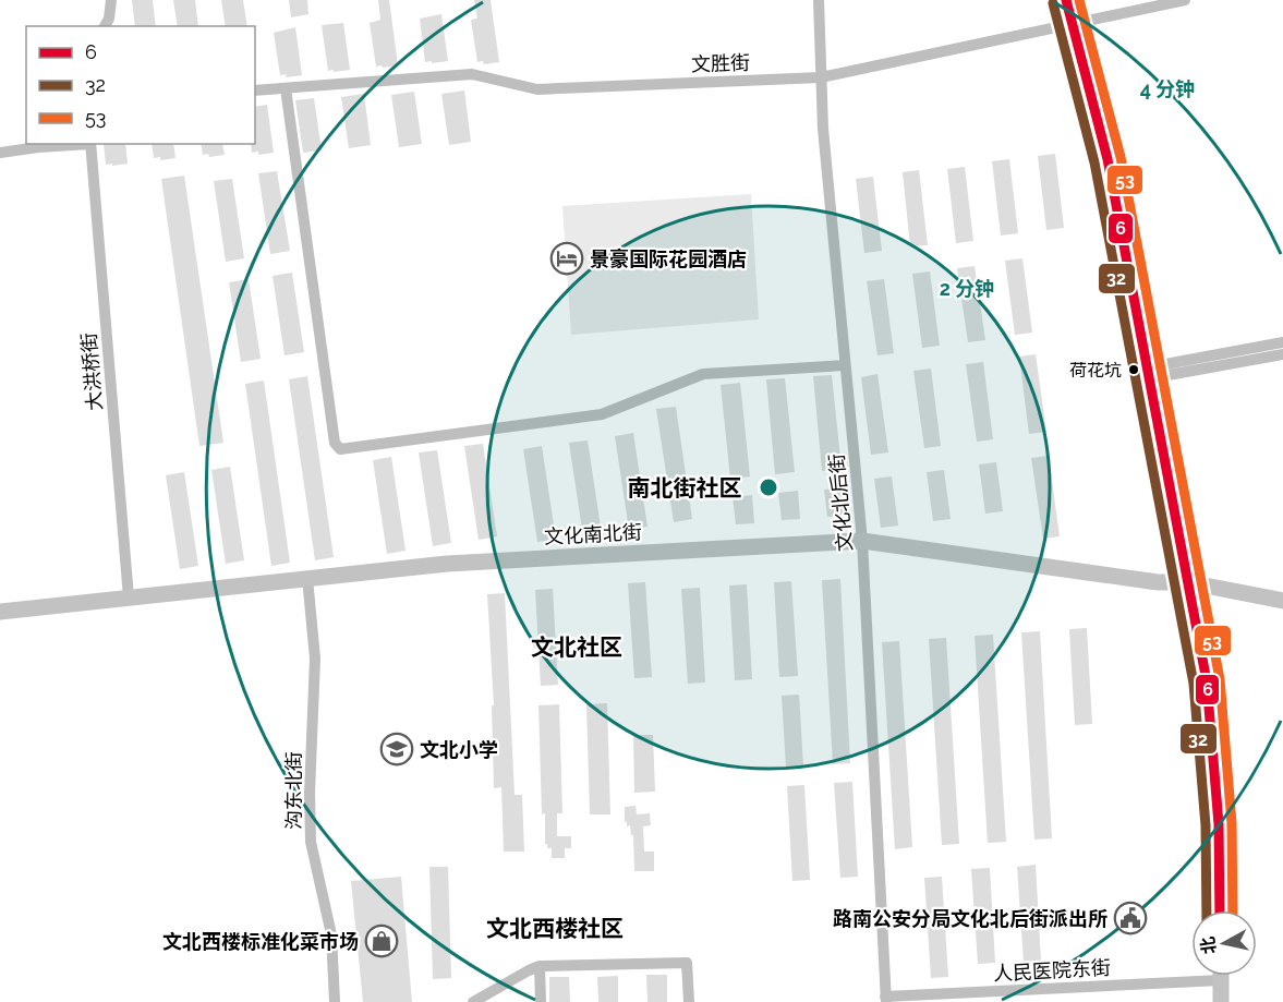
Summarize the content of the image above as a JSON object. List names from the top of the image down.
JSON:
{
  "streets": {
    "street": [
      "文胜街",
      "大洪桥街",
      "文化北后街",
      "文化南北街",
      "沟东北街",
      "人民医院东街"
    ]
  },
  "crossings": [
    ["文胜街", "文化北后街"],
    ["大洪桥街", "文化南北街"],
    ["文化北后街", "文化南北街"],
    ["文化北后街", "人民医院东街"],
    ["文化南北街", "沟东北街"]
  ],
  "districts": ["南北街社区", "文北社区", "文北西楼社区"],
  "places": {
    "hotel": ["景豪国际花园酒店"],
    "other": ["荷花坑"],
    "school or university": ["文北小学"],
    "public building": ["路南公安分局文化北后街派出所"],
    "shop": ["文北西楼标准化菜市场"]
  },
  "lines": ["transit line 6", "transit line 53", "transit line 32"],
  "legend": ["6", "32", "53"],
  "north": "left",
  "rings": ["4 分钟", "2 分钟"]
}
